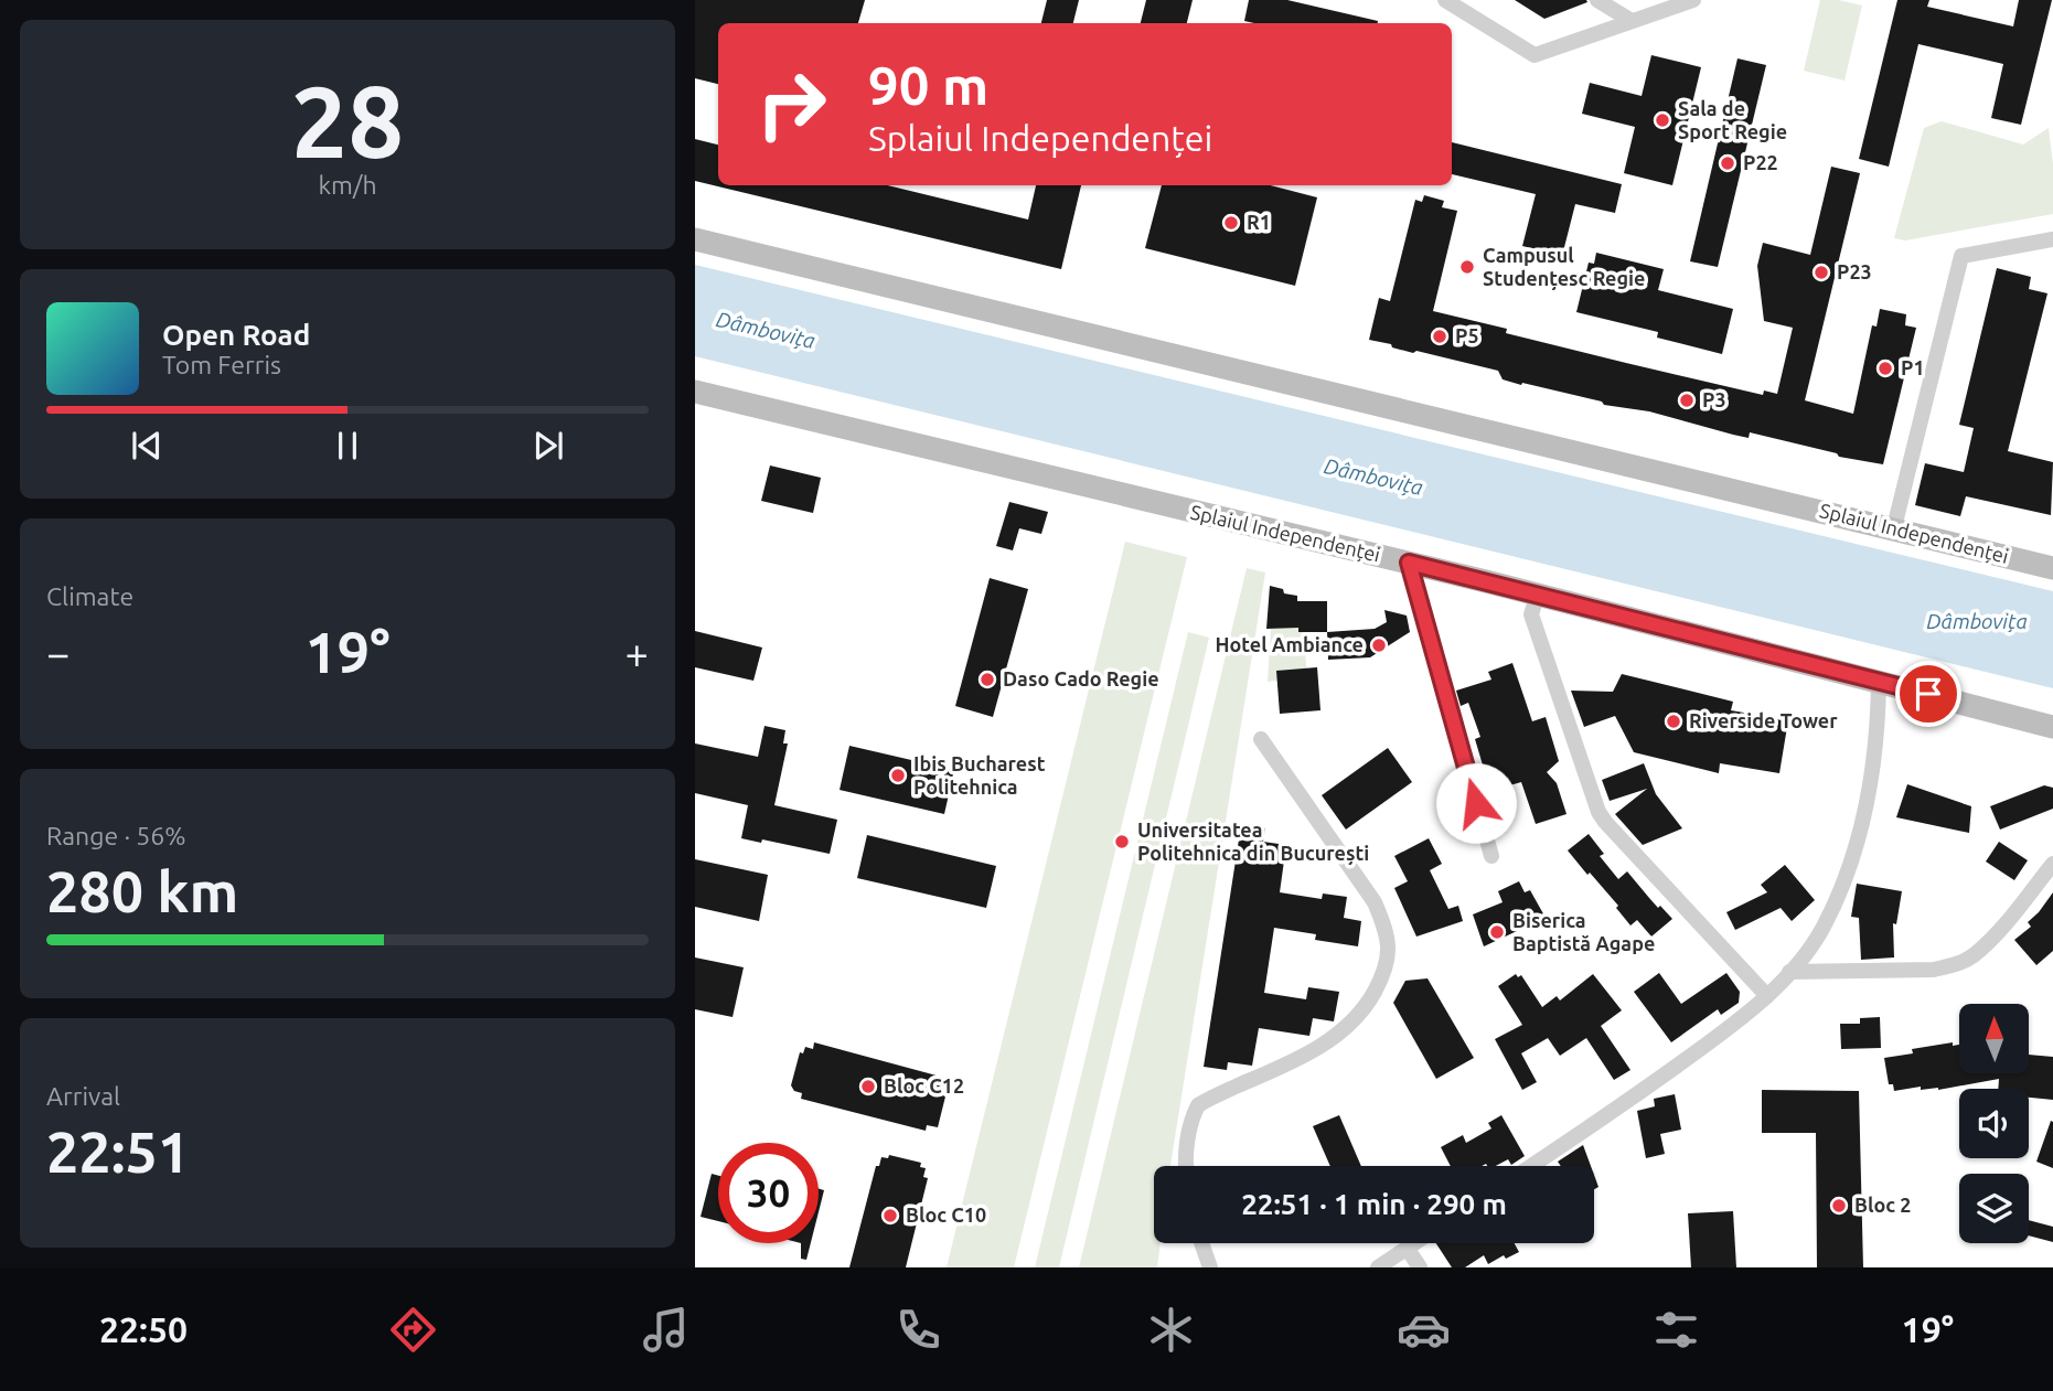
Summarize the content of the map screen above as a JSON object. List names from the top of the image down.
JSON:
{
  "streets": {
    "main road": ["Splaiul Independenței"]
  },
  "water": ["Dâmbovița"],
  "places": [
    "Sala de Sport Regie",
    "P22",
    "R1",
    "Campusul Studențesc Regie",
    "P23",
    "P5",
    "P1",
    "P3",
    "Hotel Ambiance",
    "Daso Cado Regie",
    "Riverside Tower",
    "Ibis Bucharest Politehnica",
    "Universitatea Politehnica din București",
    "Biserica Baptistă Agape",
    "Bloc C12",
    "Bloc 2",
    "Bloc C10"
  ],
  "north": "top",
  "page": {
    "tile": [
      ["28", "km/h"],
      "Climate",
      ["Range · 56%", "280 km"],
      ["Arrival", "22:51"]
    ],
    "turn": ["90 m", "Splaiul Independenței"],
    "song": ["Open Road", "Tom Ferris"],
    "heat": ["−", "19°", "+"],
    "limit": "30",
    "trip": "22:51 · 1 min · 290 m",
    "tabs": ["22:50", "19°"]
  }
}
